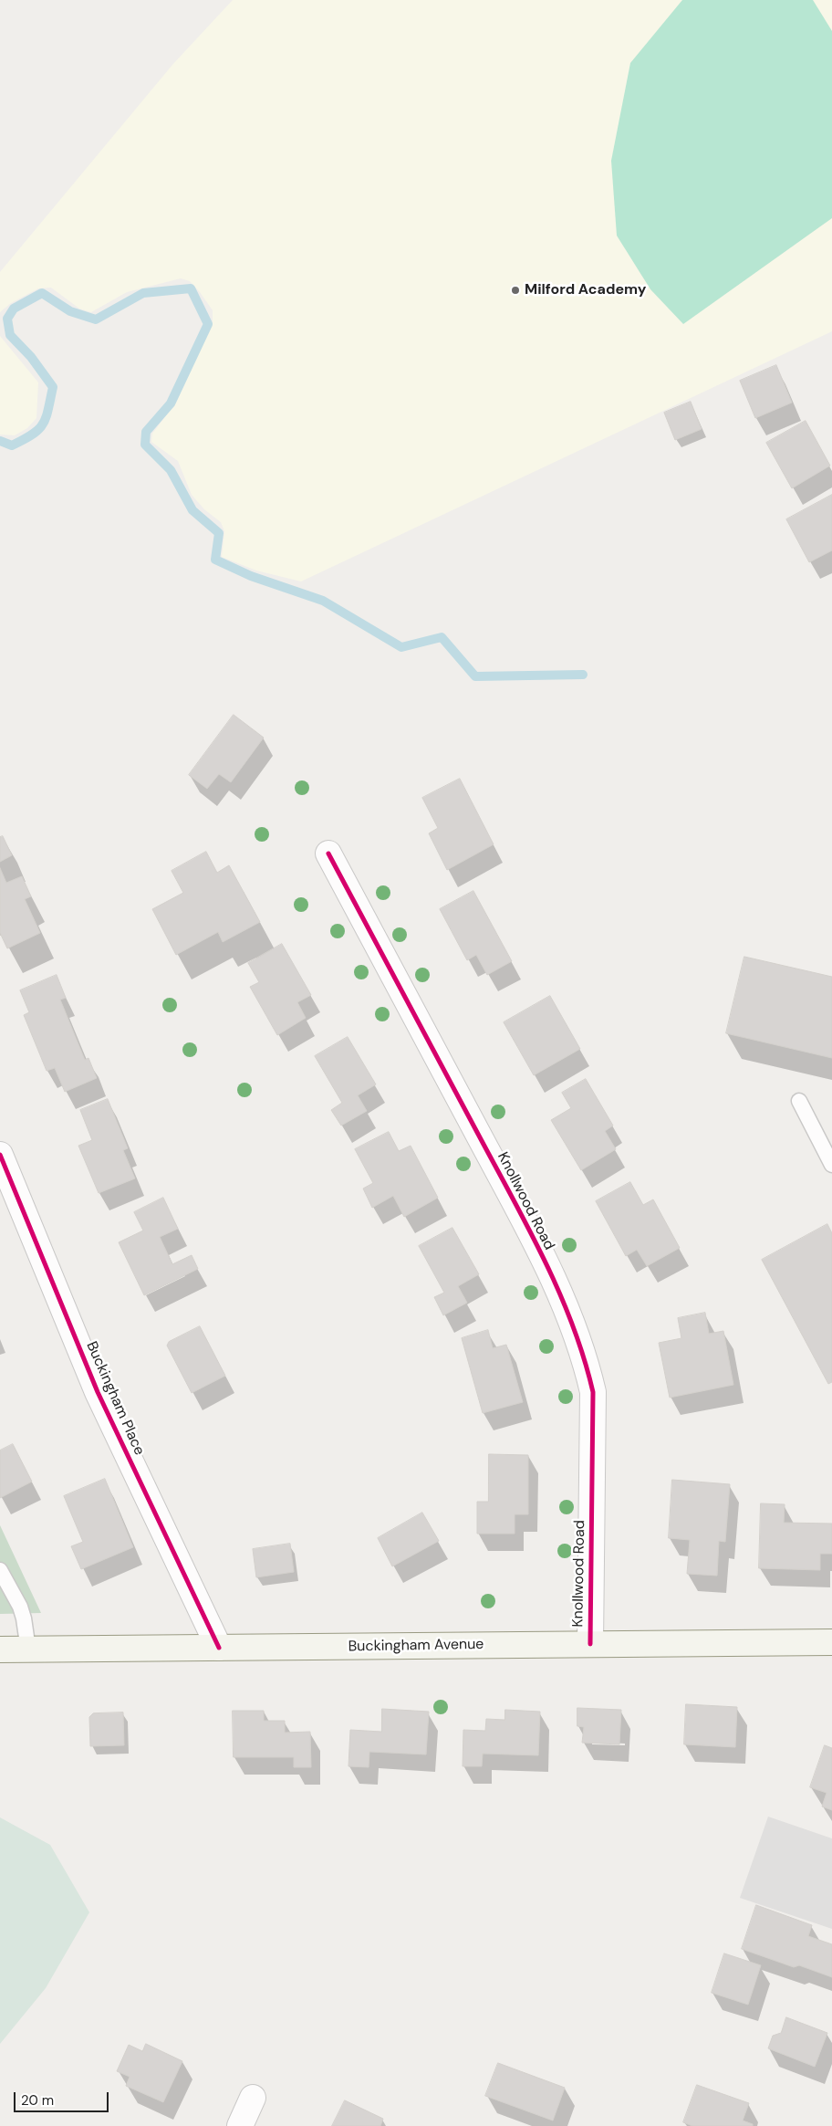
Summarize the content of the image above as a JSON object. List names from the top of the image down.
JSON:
{
  "streets": {
    "main road": ["Buckingham Avenue"],
    "street": ["Knollwood Road", "Buckingham Place"]
  },
  "crossings": [
    ["Knollwood Road", "Buckingham Avenue"],
    ["Buckingham Place", "Buckingham Avenue"]
  ],
  "places": ["Milford Academy"],
  "scale_bar": "20 m"
}
